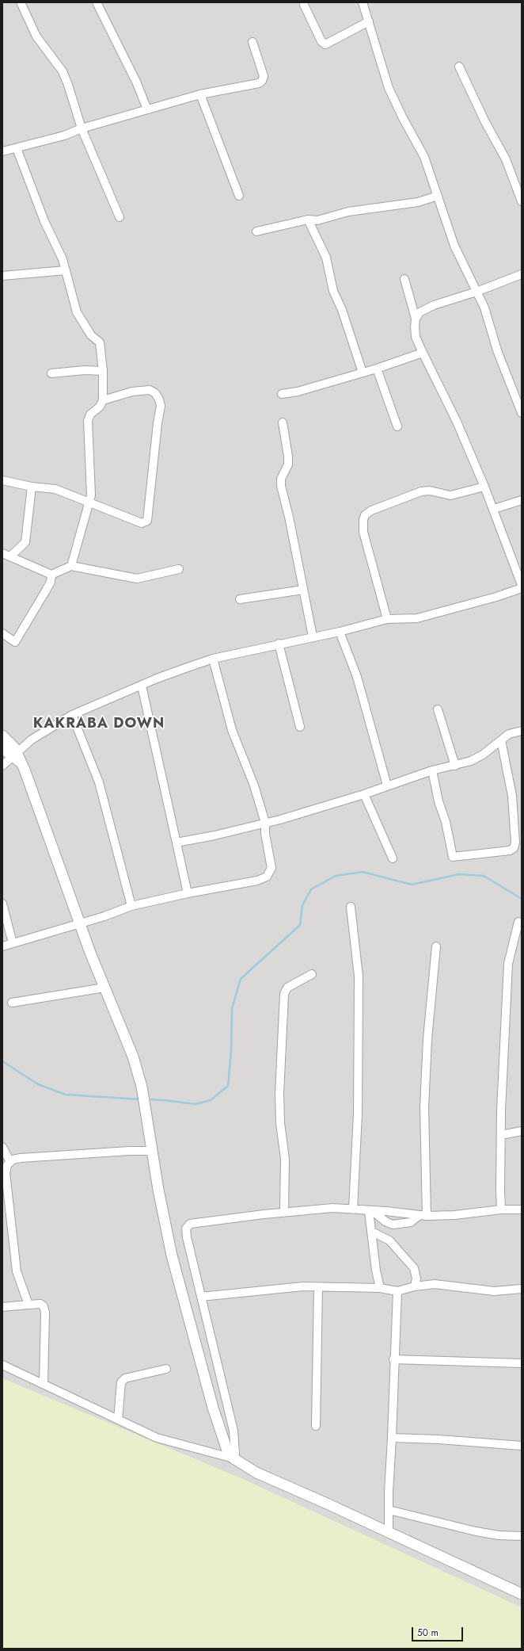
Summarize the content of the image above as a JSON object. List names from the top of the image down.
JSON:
{
  "districts": ["KAKRABA DOWN"],
  "scale_bar": "50 m"
}
